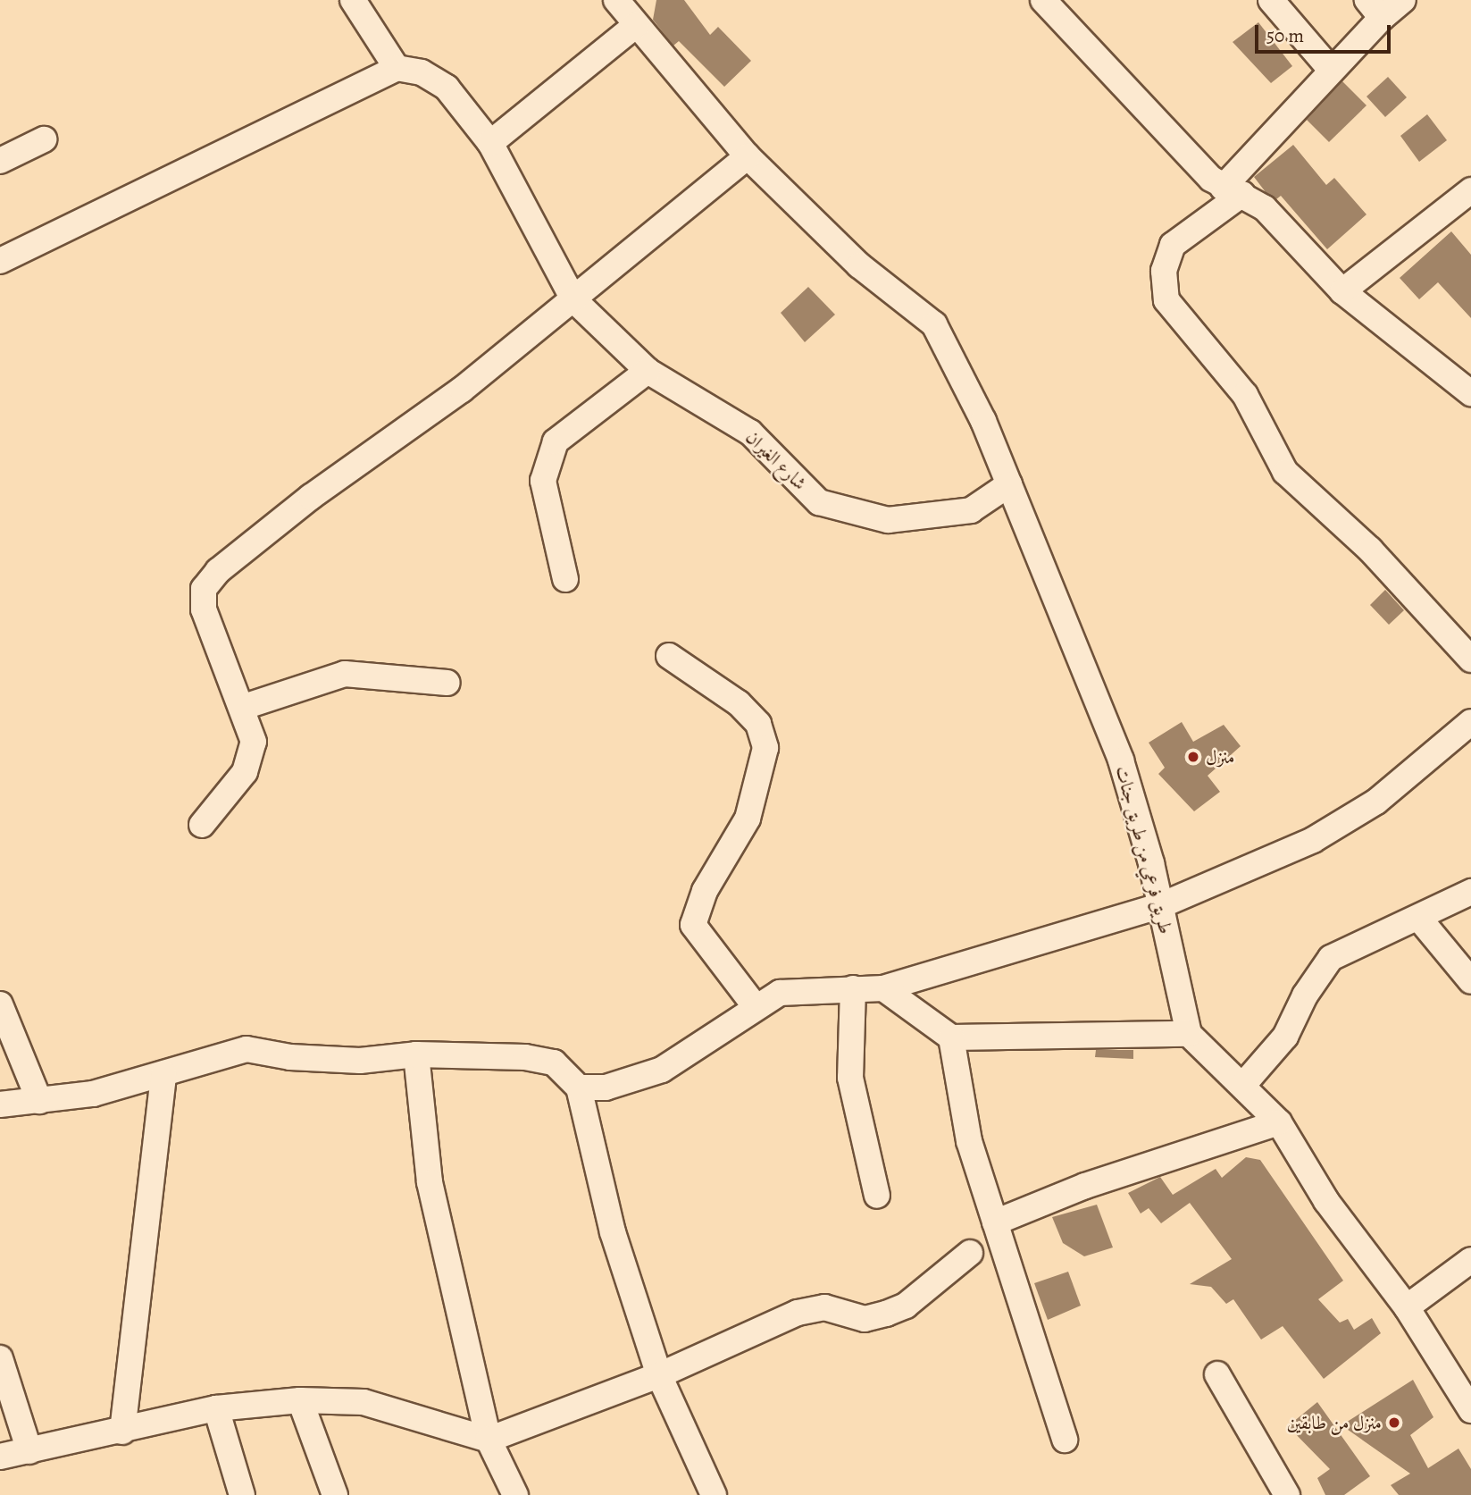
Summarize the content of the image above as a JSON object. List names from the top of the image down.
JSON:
{
  "streets": {
    "street": ["شارع الغيران", "طريق فرعي من طريق جنات"]
  },
  "crossings": [
    ["شارع الغيران", "طريق فرعي من طريق جنات"]
  ],
  "places": ["منزل", "منزل من طابقين"],
  "scale_bar": "50 m"
}
